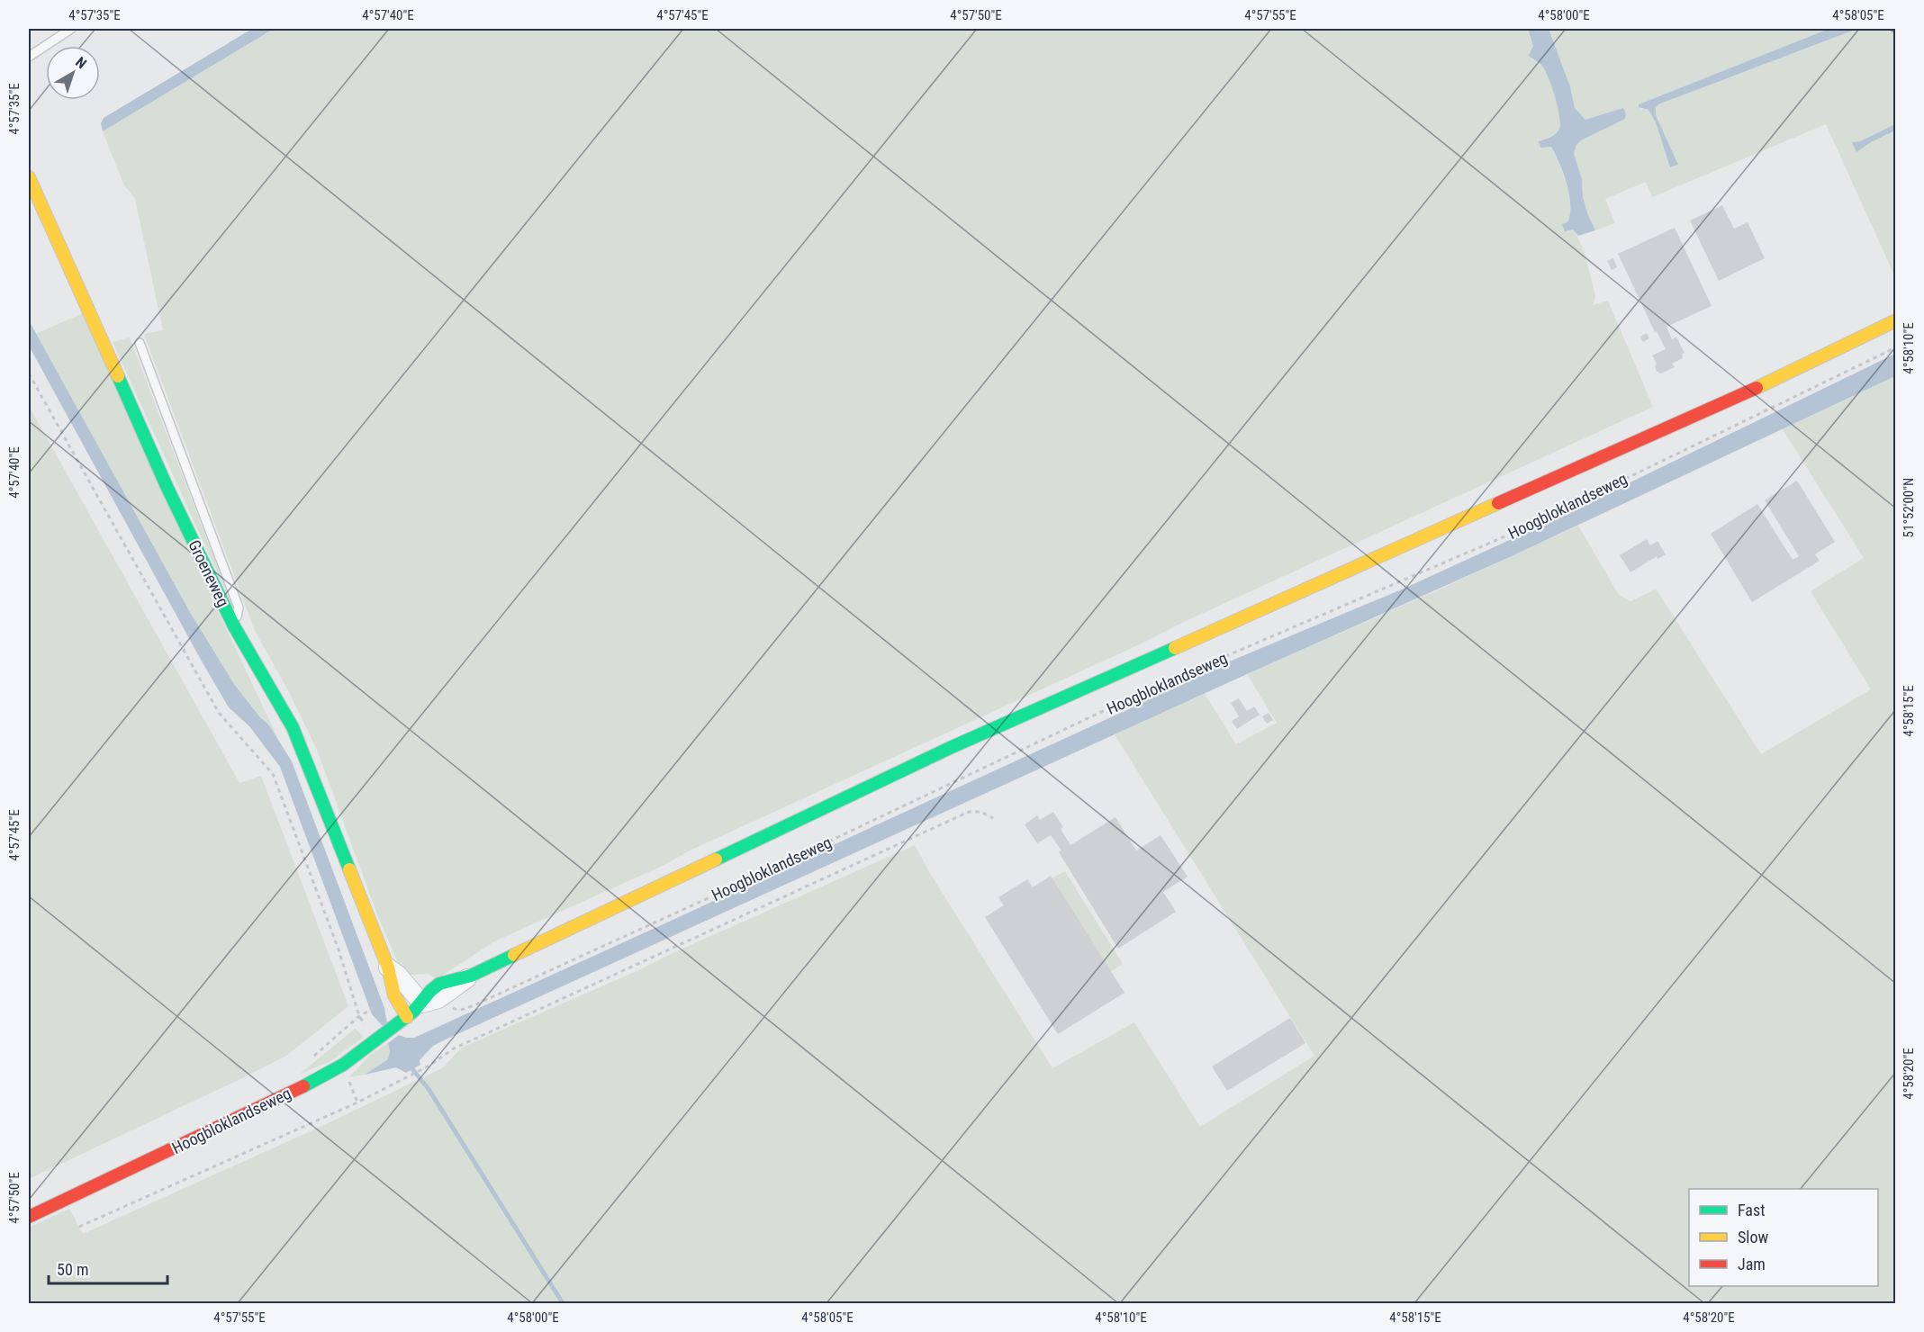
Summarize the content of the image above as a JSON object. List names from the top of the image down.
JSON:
{
  "streets": {
    "street": ["Hoogbloklandseweg", "Groeneweg"]
  },
  "crossings": [
    ["Hoogbloklandseweg", "Groeneweg"]
  ],
  "legend": ["Fast", "Slow", "Jam"],
  "scale_bar": "50 m",
  "north": "top right",
  "coordinates": [
    "4°57'35\"E",
    "4°57'40\"E",
    "4°57'45\"E",
    "4°57'50\"E",
    "4°57'55\"E",
    "4°58'00\"E",
    "4°58'05\"E",
    "4°58'10\"E",
    "51°52'00\"N",
    "4°58'15\"E",
    "4°58'20\"E"
  ]
}
